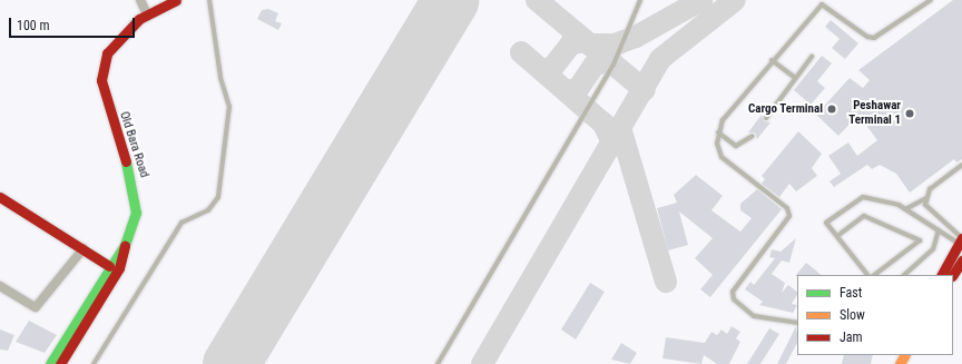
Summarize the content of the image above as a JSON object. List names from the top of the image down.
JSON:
{
  "streets": {
    "street": ["Old Bara Road"]
  },
  "places": ["Cargo Terminal", "Peshawar Terminal 1"],
  "legend": ["Fast", "Slow", "Jam"],
  "scale_bar": "100 m"
}
